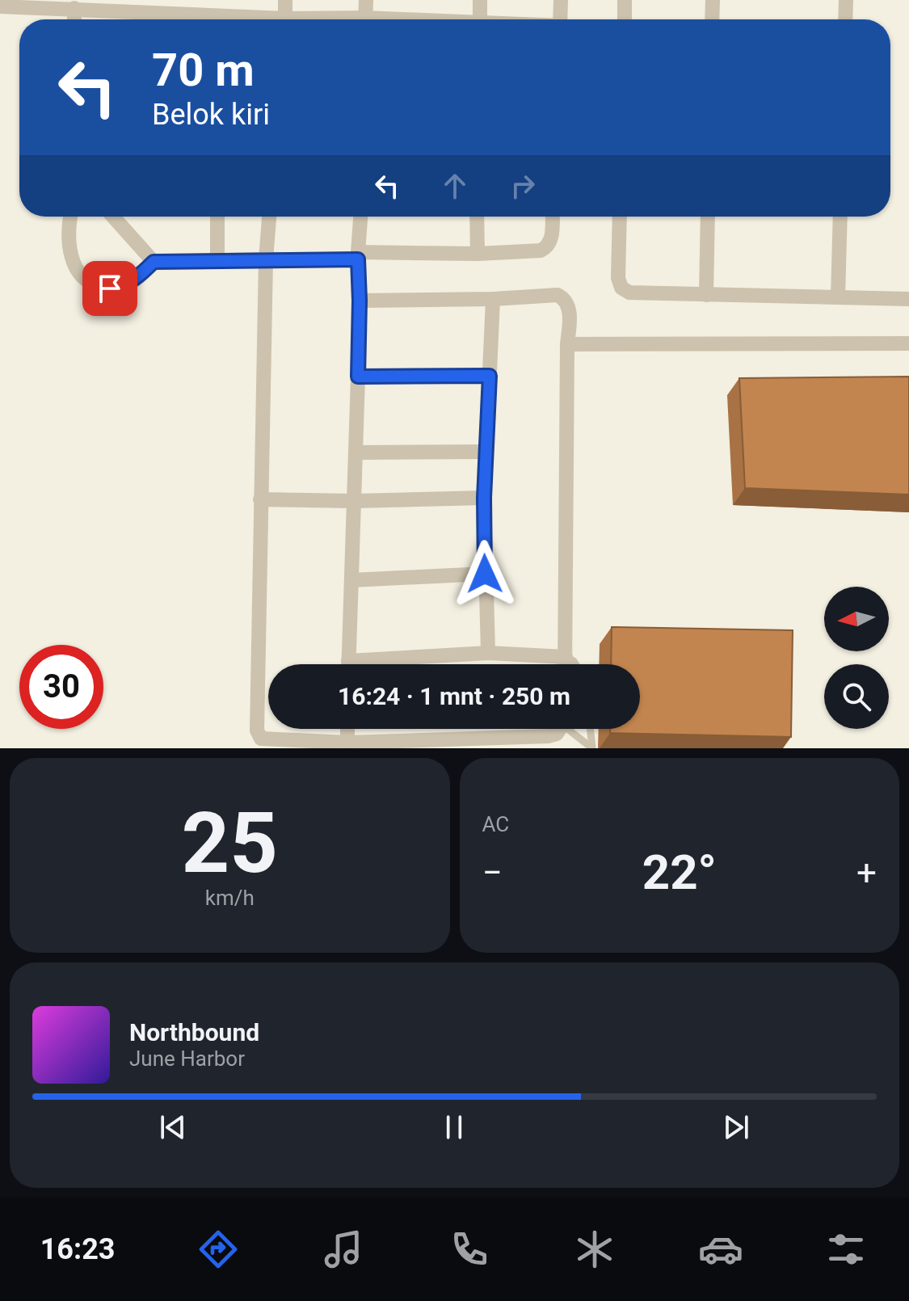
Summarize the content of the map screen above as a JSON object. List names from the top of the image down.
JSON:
{
  "north": "left",
  "page": {
    "turn": ["70 m", "Belok kiri"],
    "limit": "30",
    "trip": "16:24 · 1 mnt · 250 m",
    "tile": [
      ["25", "km/h"],
      "AC"
    ],
    "heat": ["−", "22°", "+"],
    "song": ["Northbound", "June Harbor"],
    "tabs": "16:23"
  }
}
